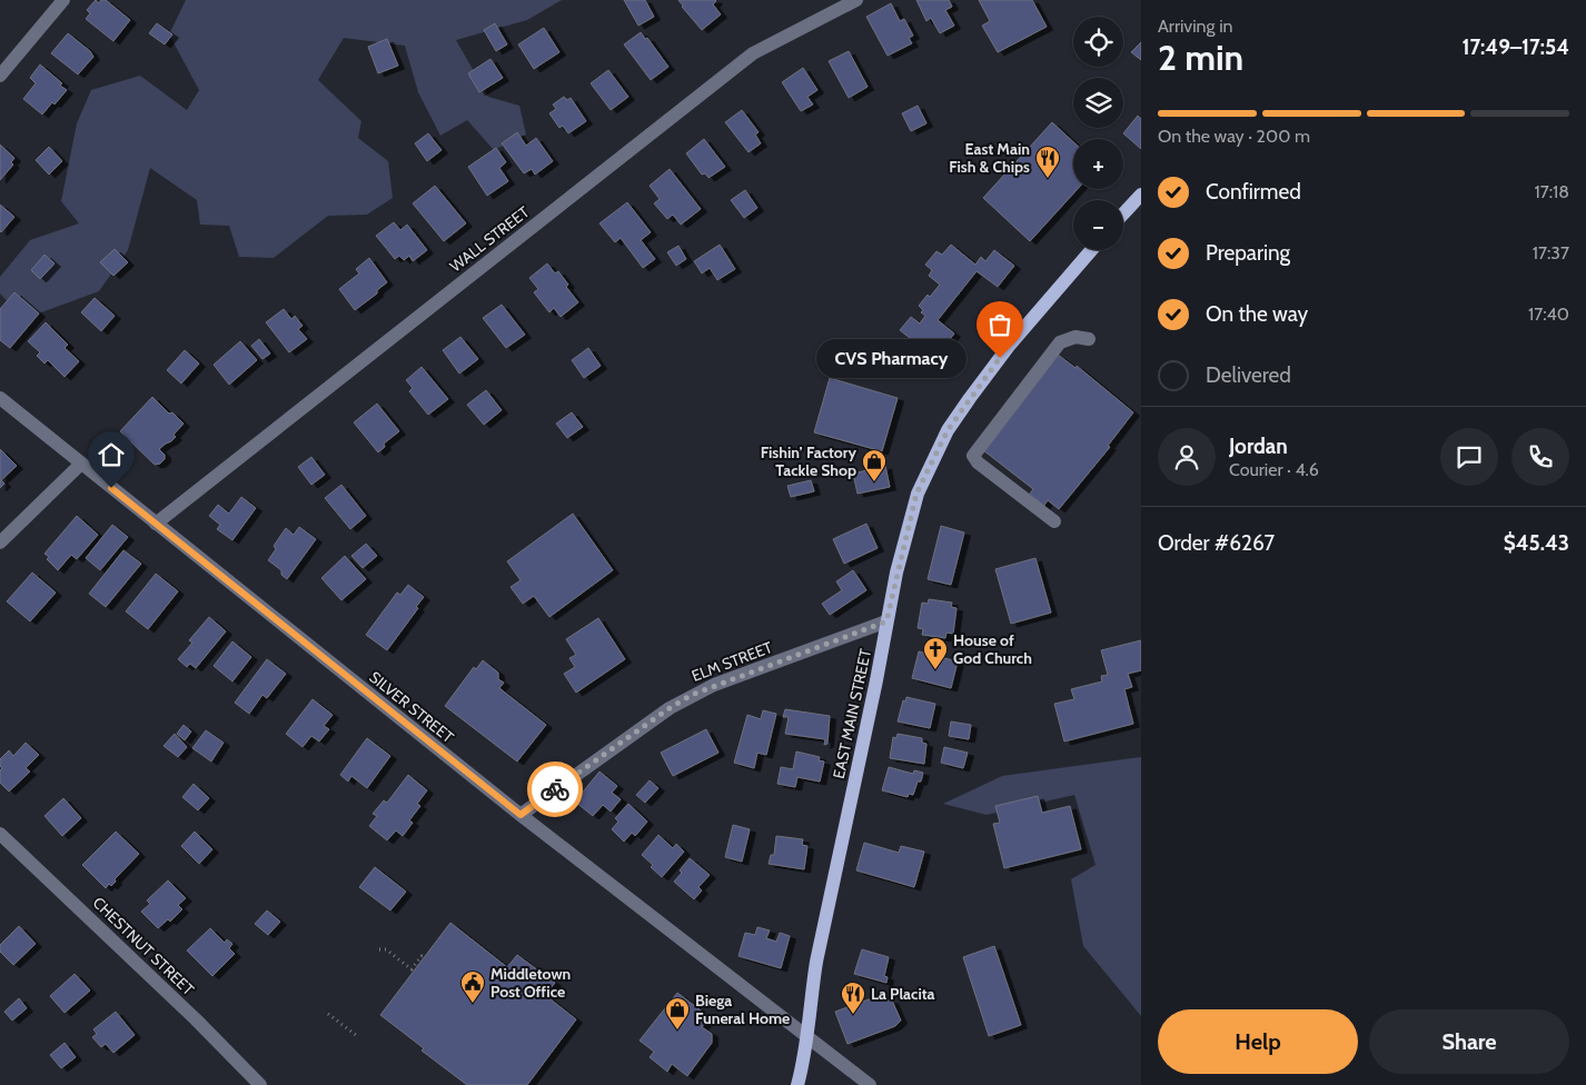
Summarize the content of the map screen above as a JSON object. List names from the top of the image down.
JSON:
{
  "streets": {
    "main road": ["EAST MAIN STREET"],
    "street": [
      "WALL STREET",
      "ELM STREET",
      "SILVER STREET",
      "CHESTNUT STREET"
    ]
  },
  "crossings": [
    ["WALL STREET", "SILVER STREET"],
    ["ELM STREET", "SILVER STREET"],
    ["ELM STREET", "EAST MAIN STREET"],
    ["SILVER STREET", "EAST MAIN STREET"]
  ],
  "places": {
    "restaurant": ["East Main Fish & Chips", "La Placita"],
    "other": ["CVS Pharmacy"],
    "shop": ["Fishin’ Factory Tackle Shop", "Biega Funeral Home"],
    "church": ["House of God Church"],
    "public building": ["Middletown Post Office"]
  },
  "page": {
    "heading": ["2 min", "Arriving in", "17:49–17:54"],
    "panel": [
      "Jordan",
      "Courier · 4.6",
      "Order #6267",
      "$45.43"
    ],
    "map_buttons": ["+", "−"],
    "bar": "On the way · 200 m",
    "list": [
      ["Confirmed", "17:18"],
      ["Preparing", "17:37"],
      ["On the way", "17:40"],
      "Delivered"
    ],
    "bubble": "CVS Pharmacy",
    "buttons": ["Help", "Share"]
  }
}
